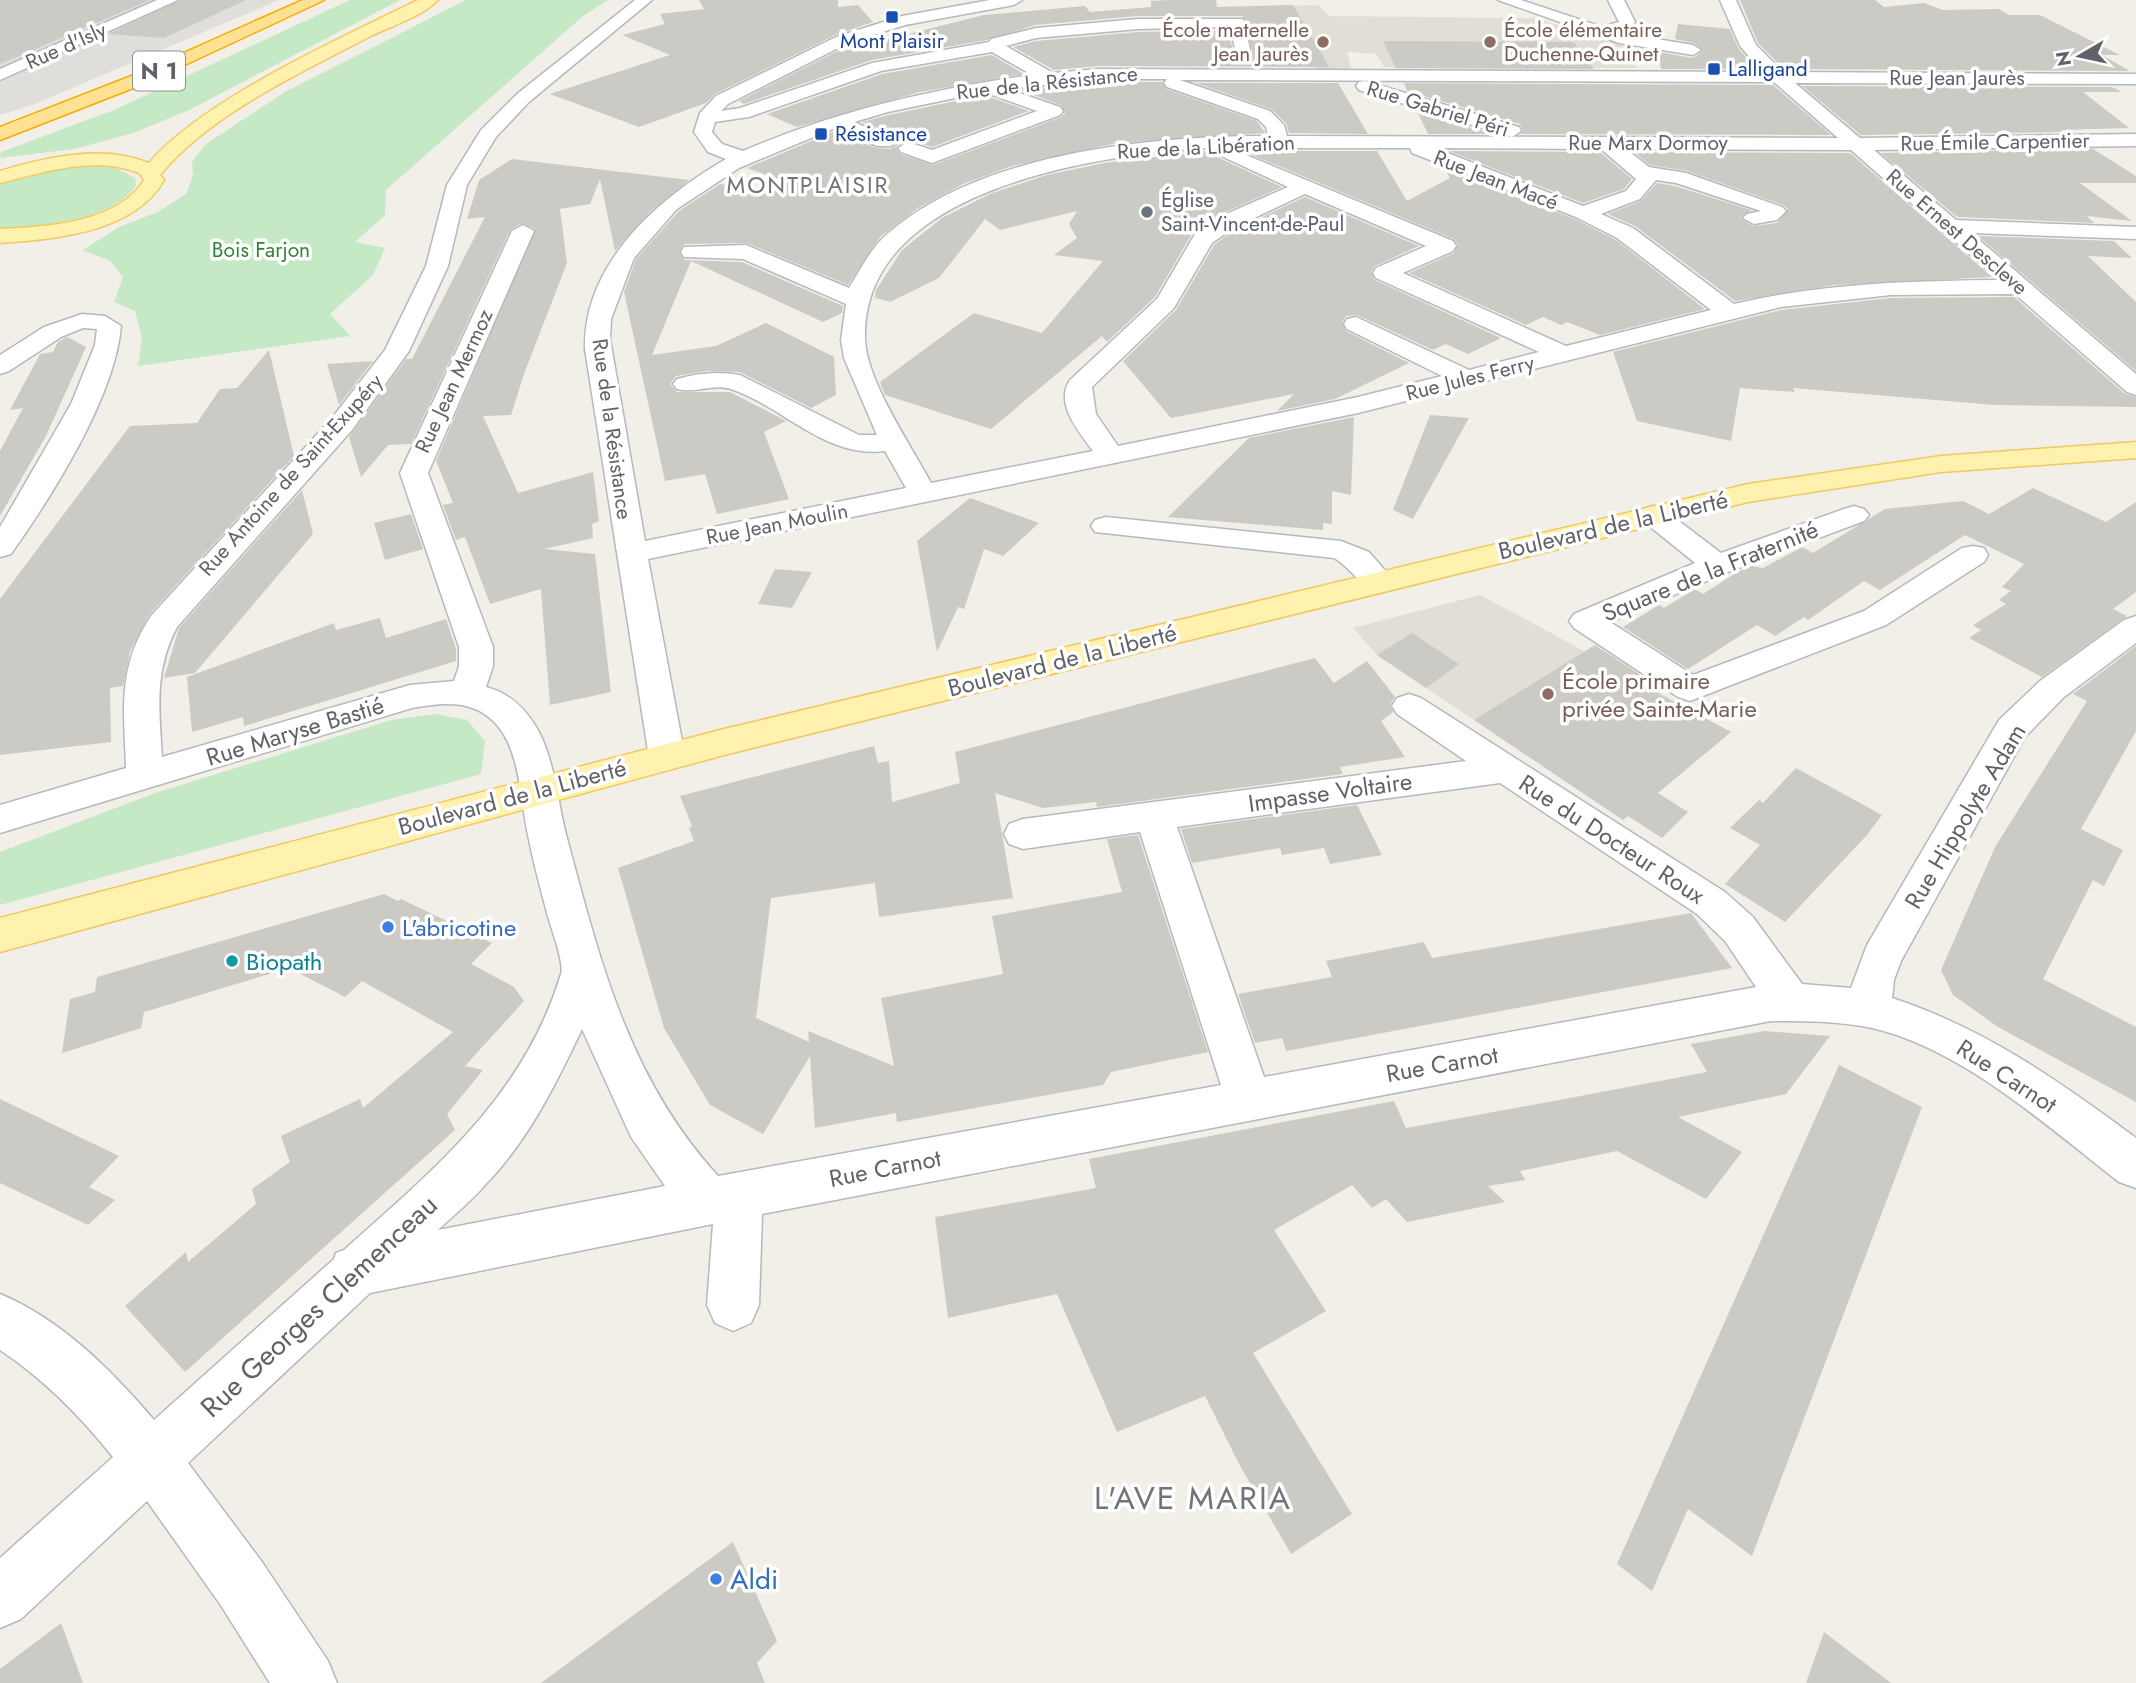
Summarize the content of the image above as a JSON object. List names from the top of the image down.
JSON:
{
  "streets": {
    "highway": ["N 1"],
    "main road": ["Boulevard de la Liberté"],
    "street": [
      "Rue d'Isly",
      "Rue Jean Jaurès",
      "Rue de la Résistance",
      "Rue Gabriel Péri",
      "Rue Émile Carpentier",
      "Rue Marx Dormoy",
      "Rue de la Libération",
      "Rue Jean Macé",
      "Rue Ernest Descleve",
      "Rue Jules Ferry",
      "Rue Jean Mermoz",
      "Rue Antoine de Saint-Exupéry",
      "Rue Jean Moulin",
      "Square de la Fraternité",
      "Rue Maryse Bastié",
      "Impasse Voltaire",
      "Rue Hippolyte Adam",
      "Rue du Docteur Roux",
      "Rue Carnot",
      "Rue Georges Clemenceau"
    ]
  },
  "crossings": [
    ["Rue Jean Jaurès", "Rue de la Résistance"],
    ["Rue Jean Jaurès", "Rue Ernest Descleve"],
    ["Rue de la Résistance", "Rue Gabriel Péri"],
    ["Rue de la Résistance", "Rue Ernest Descleve"],
    ["Rue de la Résistance", "Rue Jean Moulin"],
    ["Rue de la Résistance", "Boulevard de la Liberté"],
    ["Rue Gabriel Péri", "Rue Marx Dormoy"],
    ["Rue Émile Carpentier", "Rue Marx Dormoy"],
    ["Rue Émile Carpentier", "Rue Ernest Descleve"],
    ["Rue Marx Dormoy", "Rue de la Libération"],
    ["Rue Marx Dormoy", "Rue Ernest Descleve"],
    ["Rue de la Libération", "Rue Jean Macé"],
    ["Rue de la Libération", "Rue Jules Ferry"],
    ["Rue de la Libération", "Rue Jean Moulin"],
    ["Rue Jean Macé", "Rue Jules Ferry"],
    ["Rue Ernest Descleve", "Rue Jules Ferry"],
    ["Rue Jules Ferry", "Rue Jean Moulin"],
    ["Rue Jean Mermoz", "Rue Maryse Bastié"],
    ["Rue Antoine de Saint-Exupéry", "Rue Maryse Bastié"],
    ["Boulevard de la Liberté", "Rue Maryse Bastié"],
    ["Impasse Voltaire", "Rue du Docteur Roux"],
    ["Rue Hippolyte Adam", "Rue Carnot"],
    ["Rue du Docteur Roux", "Rue Carnot"],
    ["Rue Carnot", "Rue Georges Clemenceau"]
  ],
  "districts": ["MONTPLAISIR", "L'AVE MARIA"],
  "parks": ["Bois Farjon"],
  "places": {
    "transit": ["Mont Plaisir", "Lalligand", "Résistance"],
    "other": [
      "École maternelle Jean Jaurès",
      "École élémentaire Duchenne-Quinet",
      "Église Saint-Vincent-de-Paul",
      "École primaire privée Sainte-Marie",
      "L'abricotine",
      "Biopath",
      "Aldi"
    ]
  },
  "north": "left"
}
